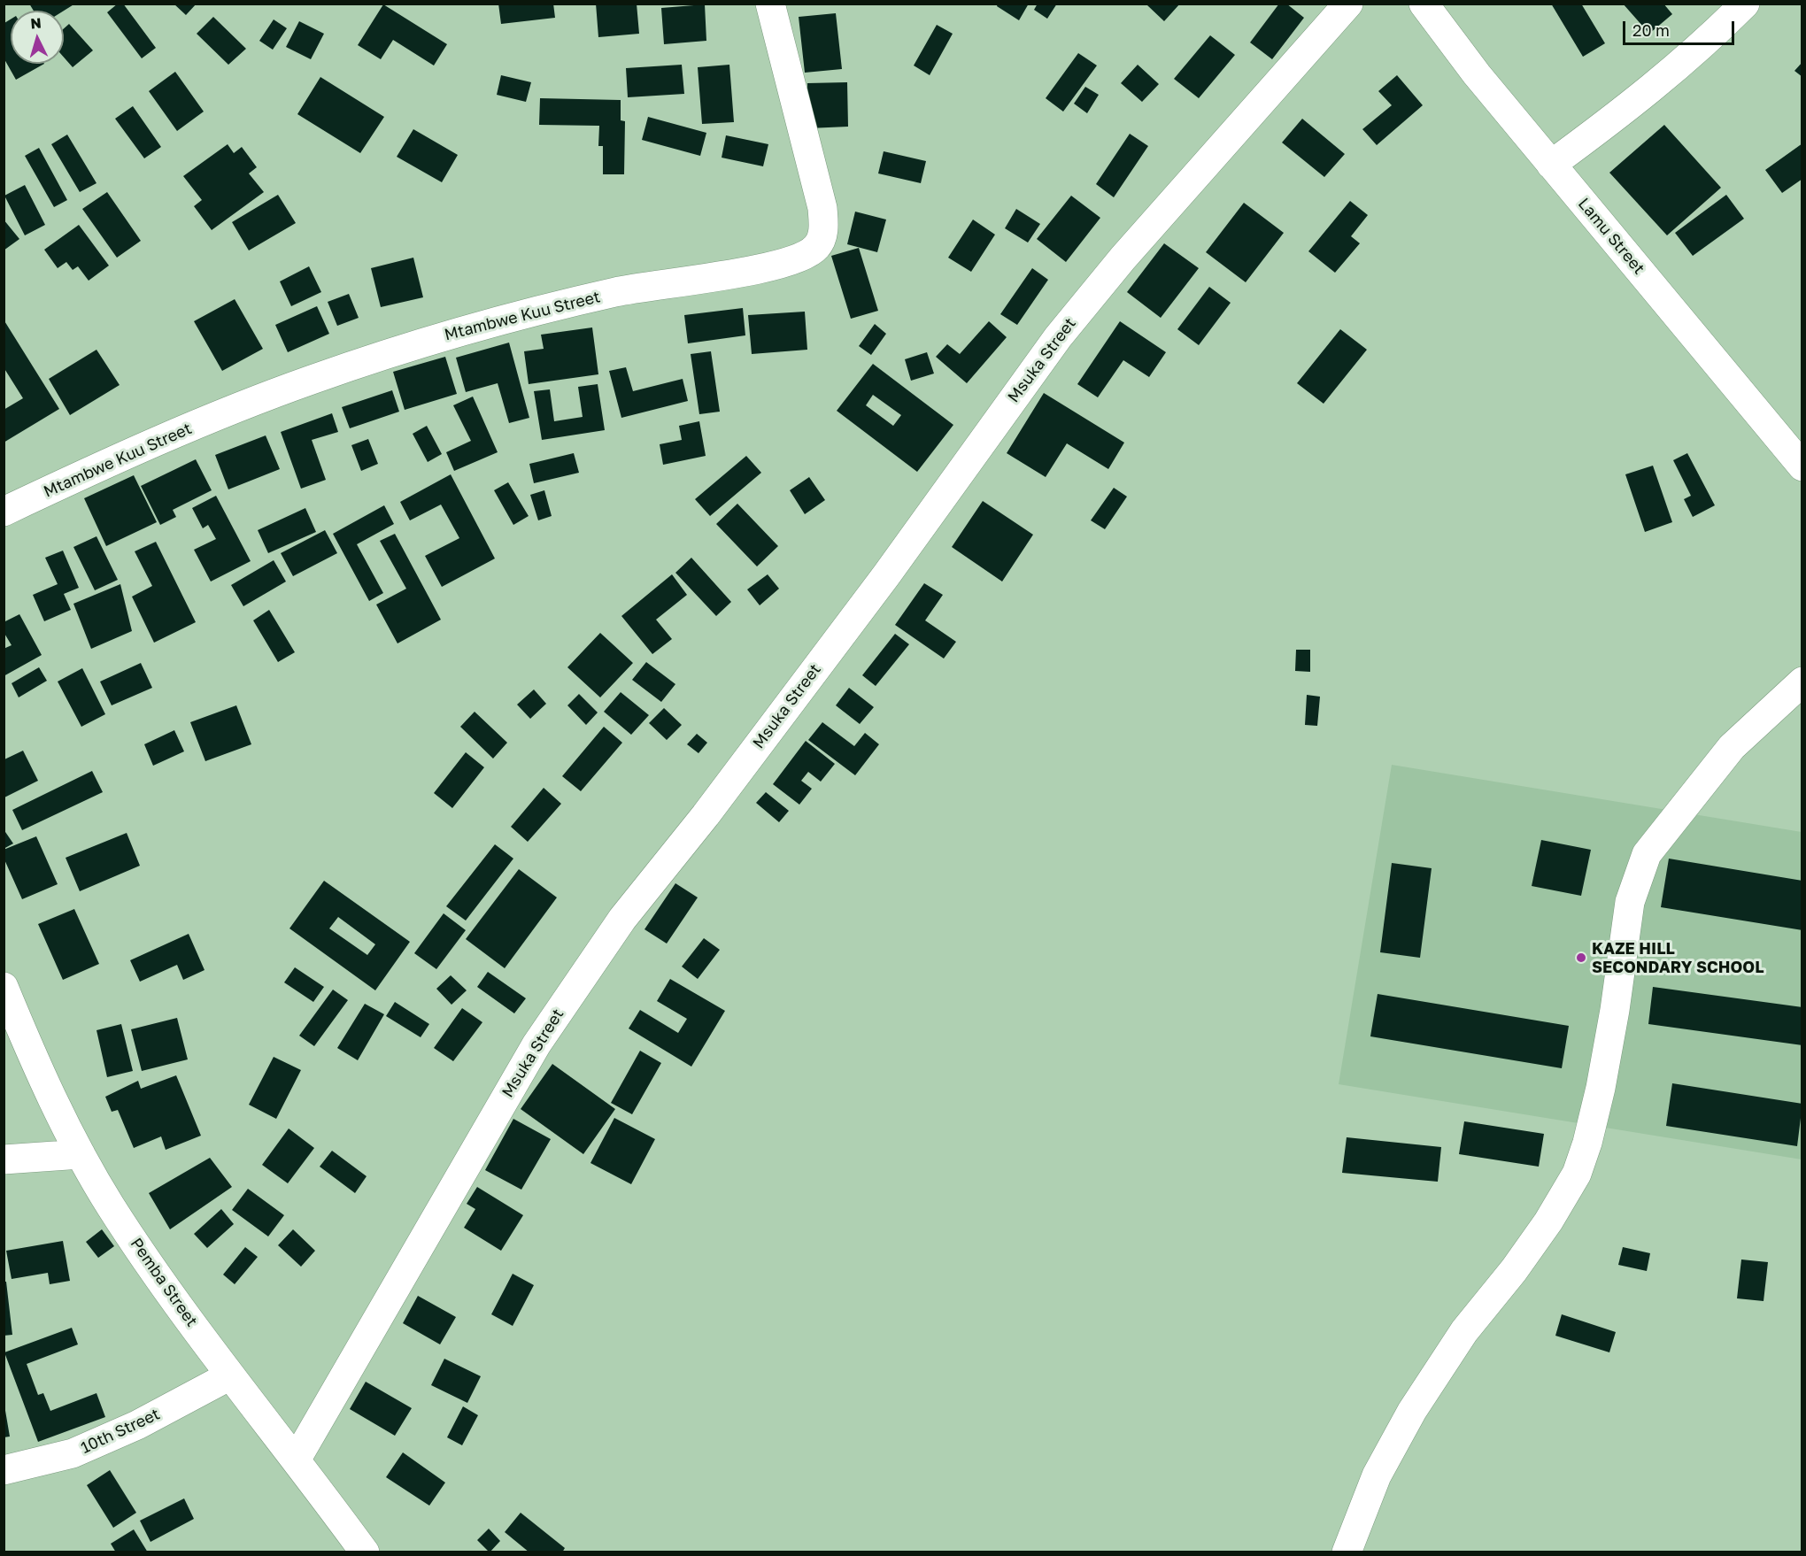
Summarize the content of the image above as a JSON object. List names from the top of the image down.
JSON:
{
  "streets": {
    "street": [
      "Lamu Street",
      "Mtambwe Kuu Street",
      "Msuka Street",
      "Pemba Street",
      "10th Street"
    ]
  },
  "crossings": [
    ["Msuka Street", "Pemba Street"],
    ["Pemba Street", "10th Street"]
  ],
  "places": ["KAZE HILL SECONDARY SCHOOL"],
  "scale_bar": "20 m",
  "north": "top"
}
